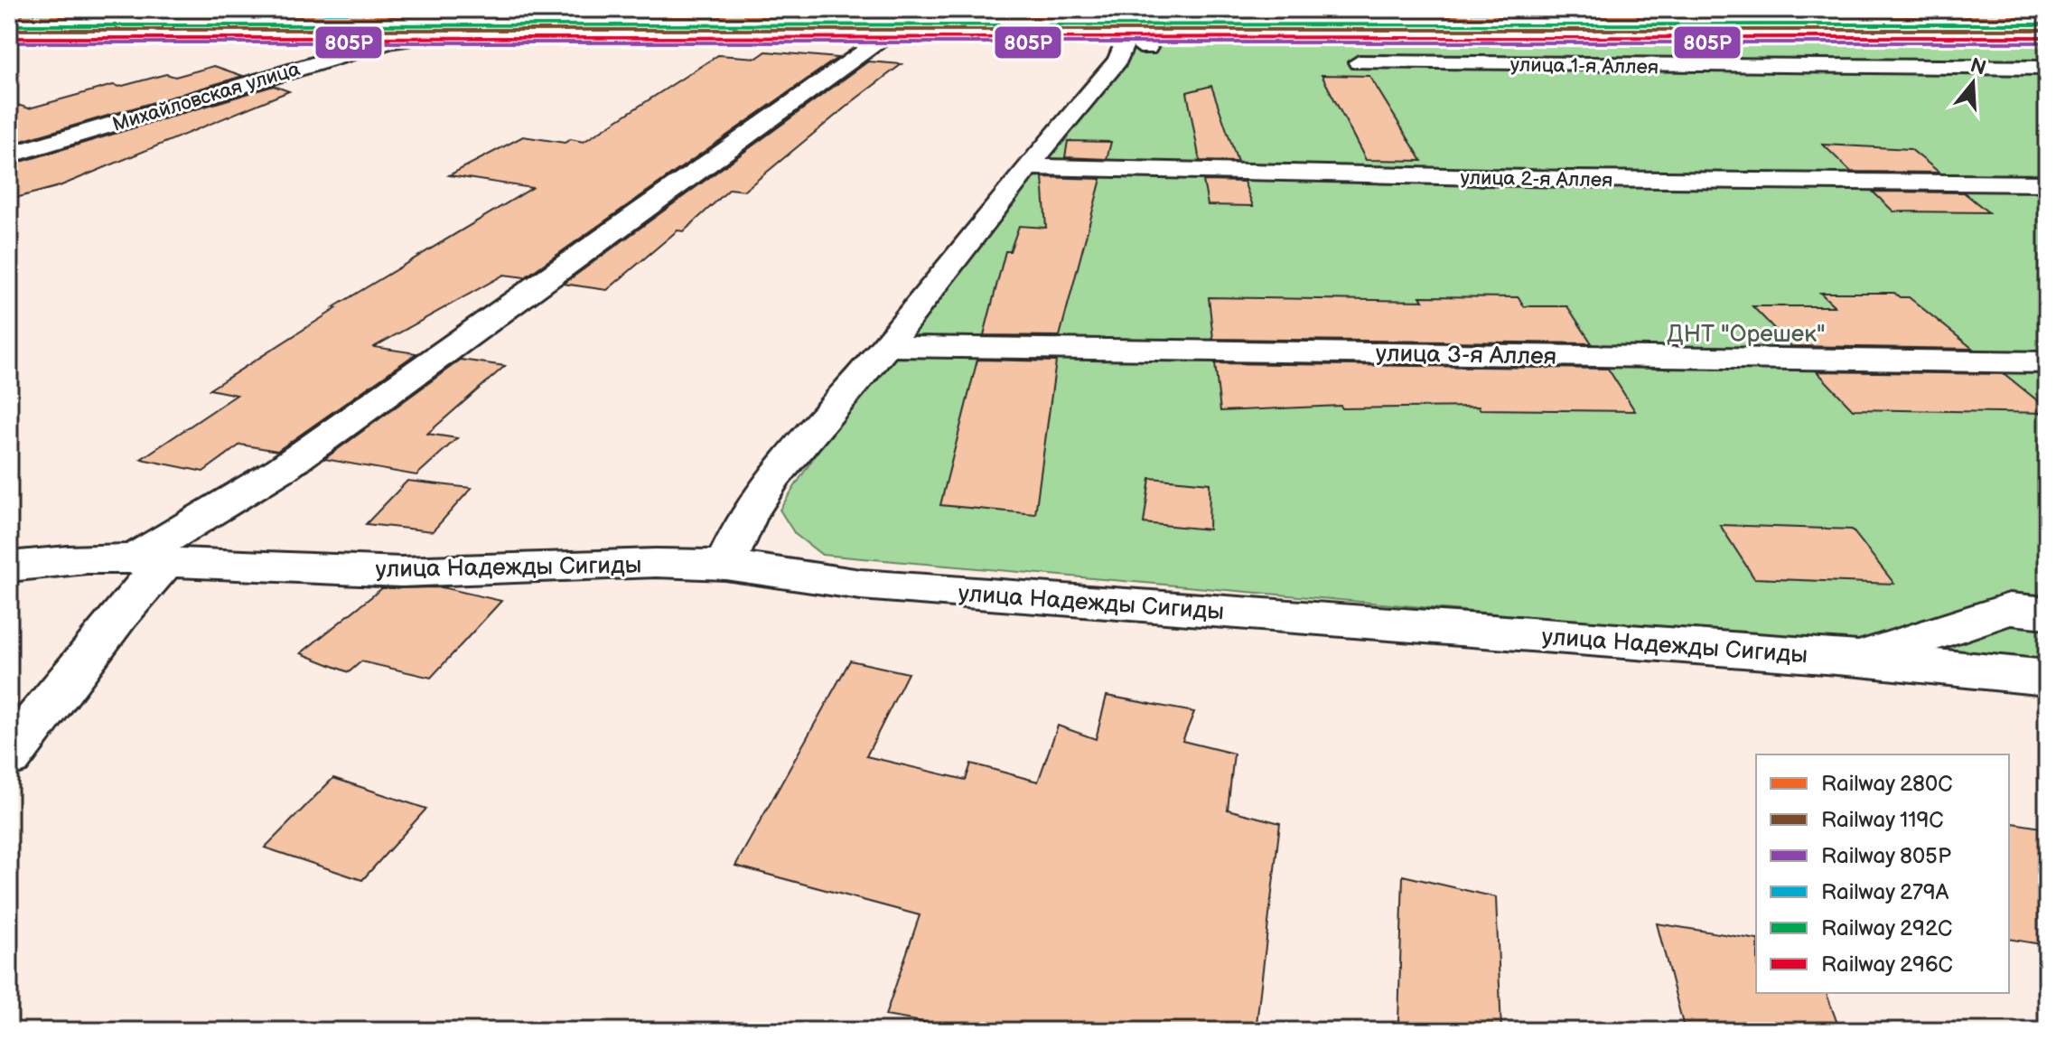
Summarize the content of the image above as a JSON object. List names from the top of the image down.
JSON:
{
  "streets": {
    "street": [
      "улица 1-я Аллея",
      "Михайловская улица",
      "улица 2-я Аллея",
      "улица 3-я Аллея",
      "улица Надежды Сигиды"
    ]
  },
  "parks": ["ДНТ \"Орешек\""],
  "lines": [
    "rail line 279А",
    "rail line 280С",
    "rail line 292С",
    "rail line 119С",
    "rail line 296С",
    "rail line 805Р"
  ],
  "legend": [
    "Railway 280С",
    "Railway 119С",
    "Railway 805Р",
    "Railway 279А",
    "Railway 292С",
    "Railway 296С"
  ],
  "north": "top"
}
